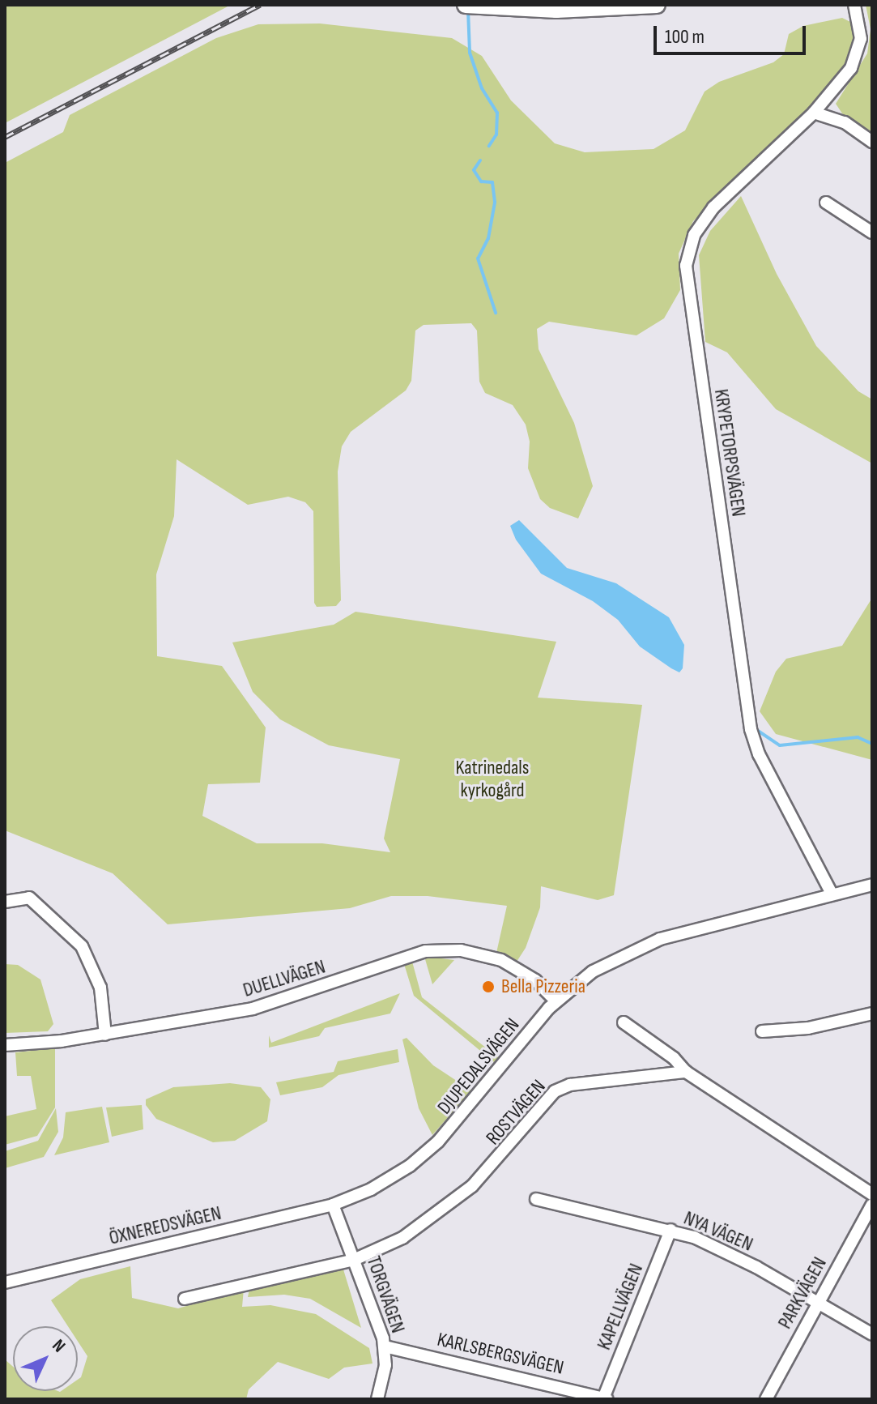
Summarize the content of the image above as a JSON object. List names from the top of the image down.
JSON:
{
  "streets": {
    "street": [
      "KRYPETORPSVÄGEN",
      "DUELLVÄGEN",
      "DJUPEDALSVÄGEN",
      "ROSTVÄGEN",
      "ÖXNEREDSVÄGEN",
      "NYA VÄGEN",
      "PARKVÄGEN",
      "TORGVÄGEN",
      "KAPELLVÄGEN",
      "KARLSBERGSVÄGEN"
    ]
  },
  "crossings": [
    ["KRYPETORPSVÄGEN", "DJUPEDALSVÄGEN"],
    ["DUELLVÄGEN", "DJUPEDALSVÄGEN"],
    ["DJUPEDALSVÄGEN", "ÖXNEREDSVÄGEN"],
    ["DJUPEDALSVÄGEN", "TORGVÄGEN"],
    ["ROSTVÄGEN", "TORGVÄGEN"],
    ["ÖXNEREDSVÄGEN", "TORGVÄGEN"],
    ["NYA VÄGEN", "PARKVÄGEN"],
    ["NYA VÄGEN", "KAPELLVÄGEN"],
    ["TORGVÄGEN", "KARLSBERGSVÄGEN"],
    ["KAPELLVÄGEN", "KARLSBERGSVÄGEN"]
  ],
  "parks": ["Katrinedals kyrkogård"],
  "places": ["Bella Pizzeria"],
  "scale_bar": "100 m",
  "north": "top right"
}
